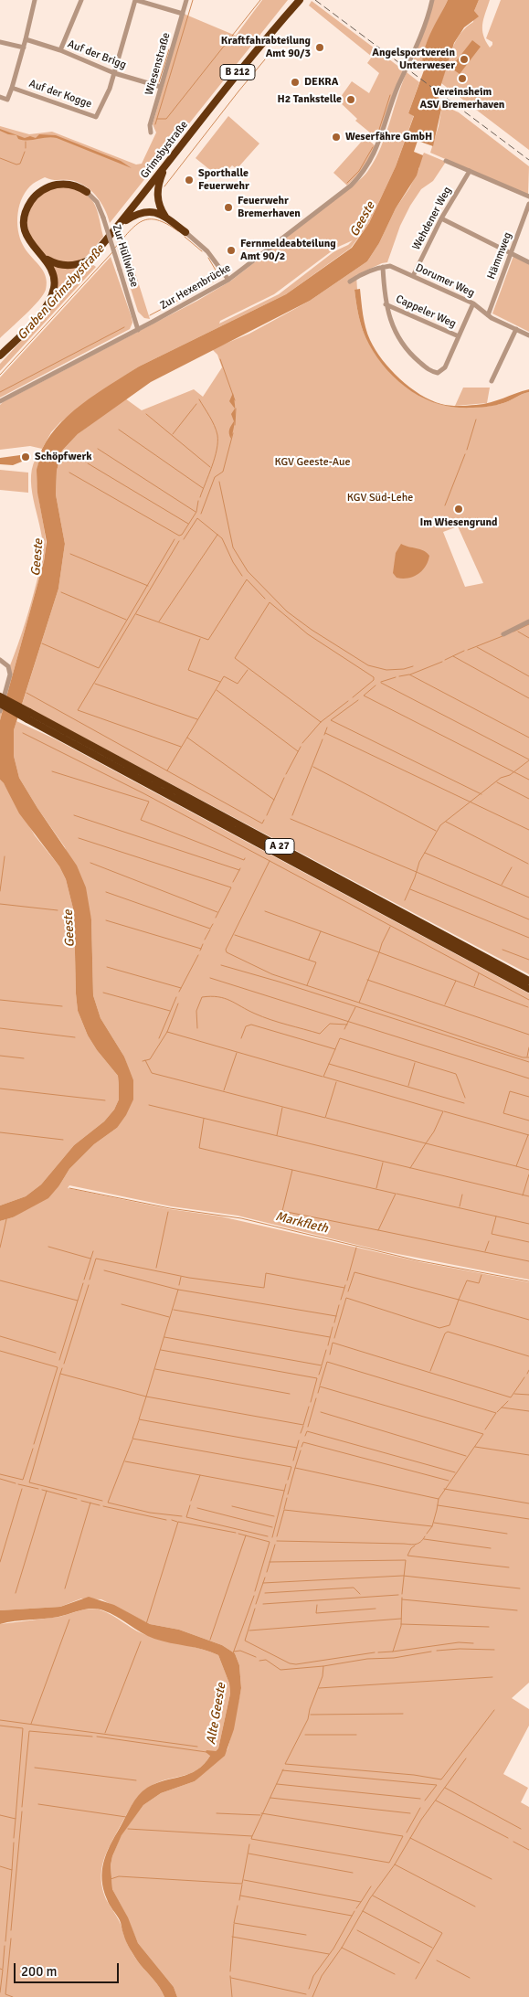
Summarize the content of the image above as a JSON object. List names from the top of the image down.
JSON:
{
  "streets": {
    "highway": ["B 212", "Grimsbystraße", "A 27"],
    "street": [
      "Auf der Brigg",
      "Wiesenstraße",
      "Auf der Kogge",
      "Wehdener Weg",
      "Zur Hüllwiese",
      "Hämmweg",
      "Dorumer Weg",
      "Zur Hexenbrücke",
      "Cappeler Weg"
    ]
  },
  "crossings": [
    ["Auf der Brigg", "Wiesenstraße"],
    ["Auf der Brigg", "Auf der Kogge"],
    ["B 212", "Grimsbystraße"],
    ["Wehdener Weg", "Dorumer Weg"],
    ["Zur Hüllwiese", "Zur Hexenbrücke"],
    ["Hämmweg", "Dorumer Weg"]
  ],
  "water": [
    "Geeste",
    "Graben Grimsbystraße",
    "Markfleth",
    "Alte Geeste"
  ],
  "parks": ["KGV Geeste-Aue", "KGV Süd-Lehe"],
  "places": [
    "Kraftfahrabteilung Amt 90/3",
    "Angelsportverein Unterweser",
    "Vereinsheim ASV Bremerhaven",
    "DEKRA",
    "H2 Tankstelle",
    "Weserfähre GmbH",
    "Sporthalle Feuerwehr",
    "Feuerwehr Bremerhaven",
    "Fernmeldeabteilung Amt 90/2",
    "Schöpfwerk",
    "Im Wiesengrund"
  ],
  "scale_bar": "200 m"
}
